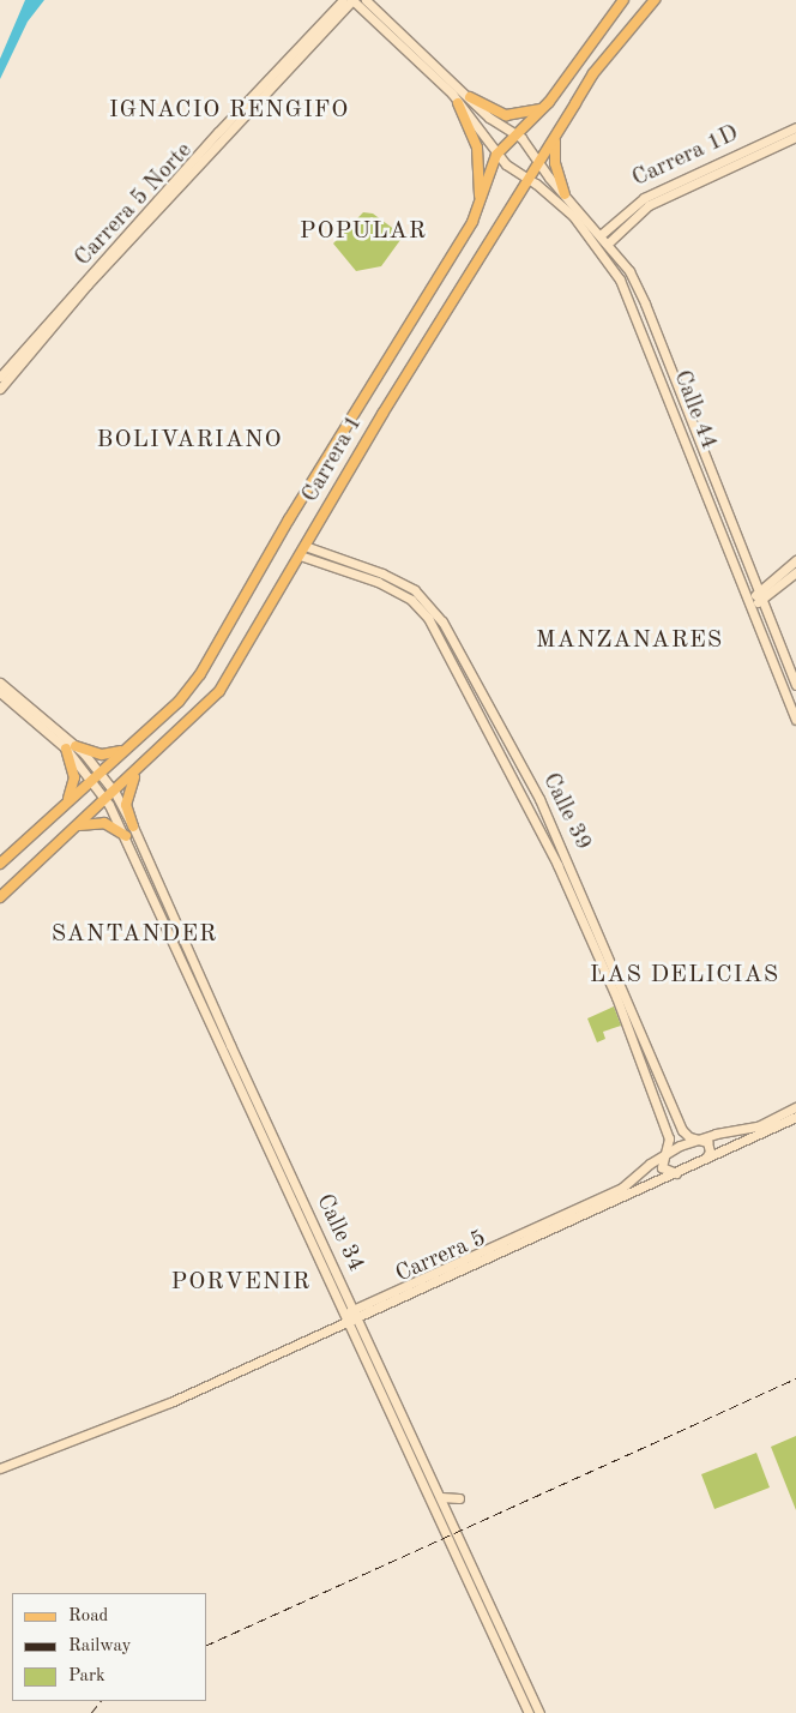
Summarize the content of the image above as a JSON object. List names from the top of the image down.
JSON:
{
  "streets": {
    "main road": [
      "Carrera 1D",
      "Carrera 5 Norte",
      "Calle 44",
      "Carrera 1",
      "Calle 39",
      "Calle 34",
      "Carrera 5"
    ]
  },
  "crossings": [
    ["Carrera 1D", "Calle 44"],
    ["Carrera 5 Norte", "Calle 44"],
    ["Calle 44", "Carrera 1"],
    ["Carrera 1", "Calle 39"],
    ["Carrera 1", "Calle 34"],
    ["Calle 39", "Carrera 5"],
    ["Calle 34", "Carrera 5"]
  ],
  "districts": [
    "IGNACIO RENGIFO",
    "POPULAR",
    "BOLIVARIANO",
    "MANZANARES",
    "SANTANDER",
    "LAS DELICIAS",
    "PORVENIR"
  ],
  "legend": ["Road", "Railway", "Park"]
}
